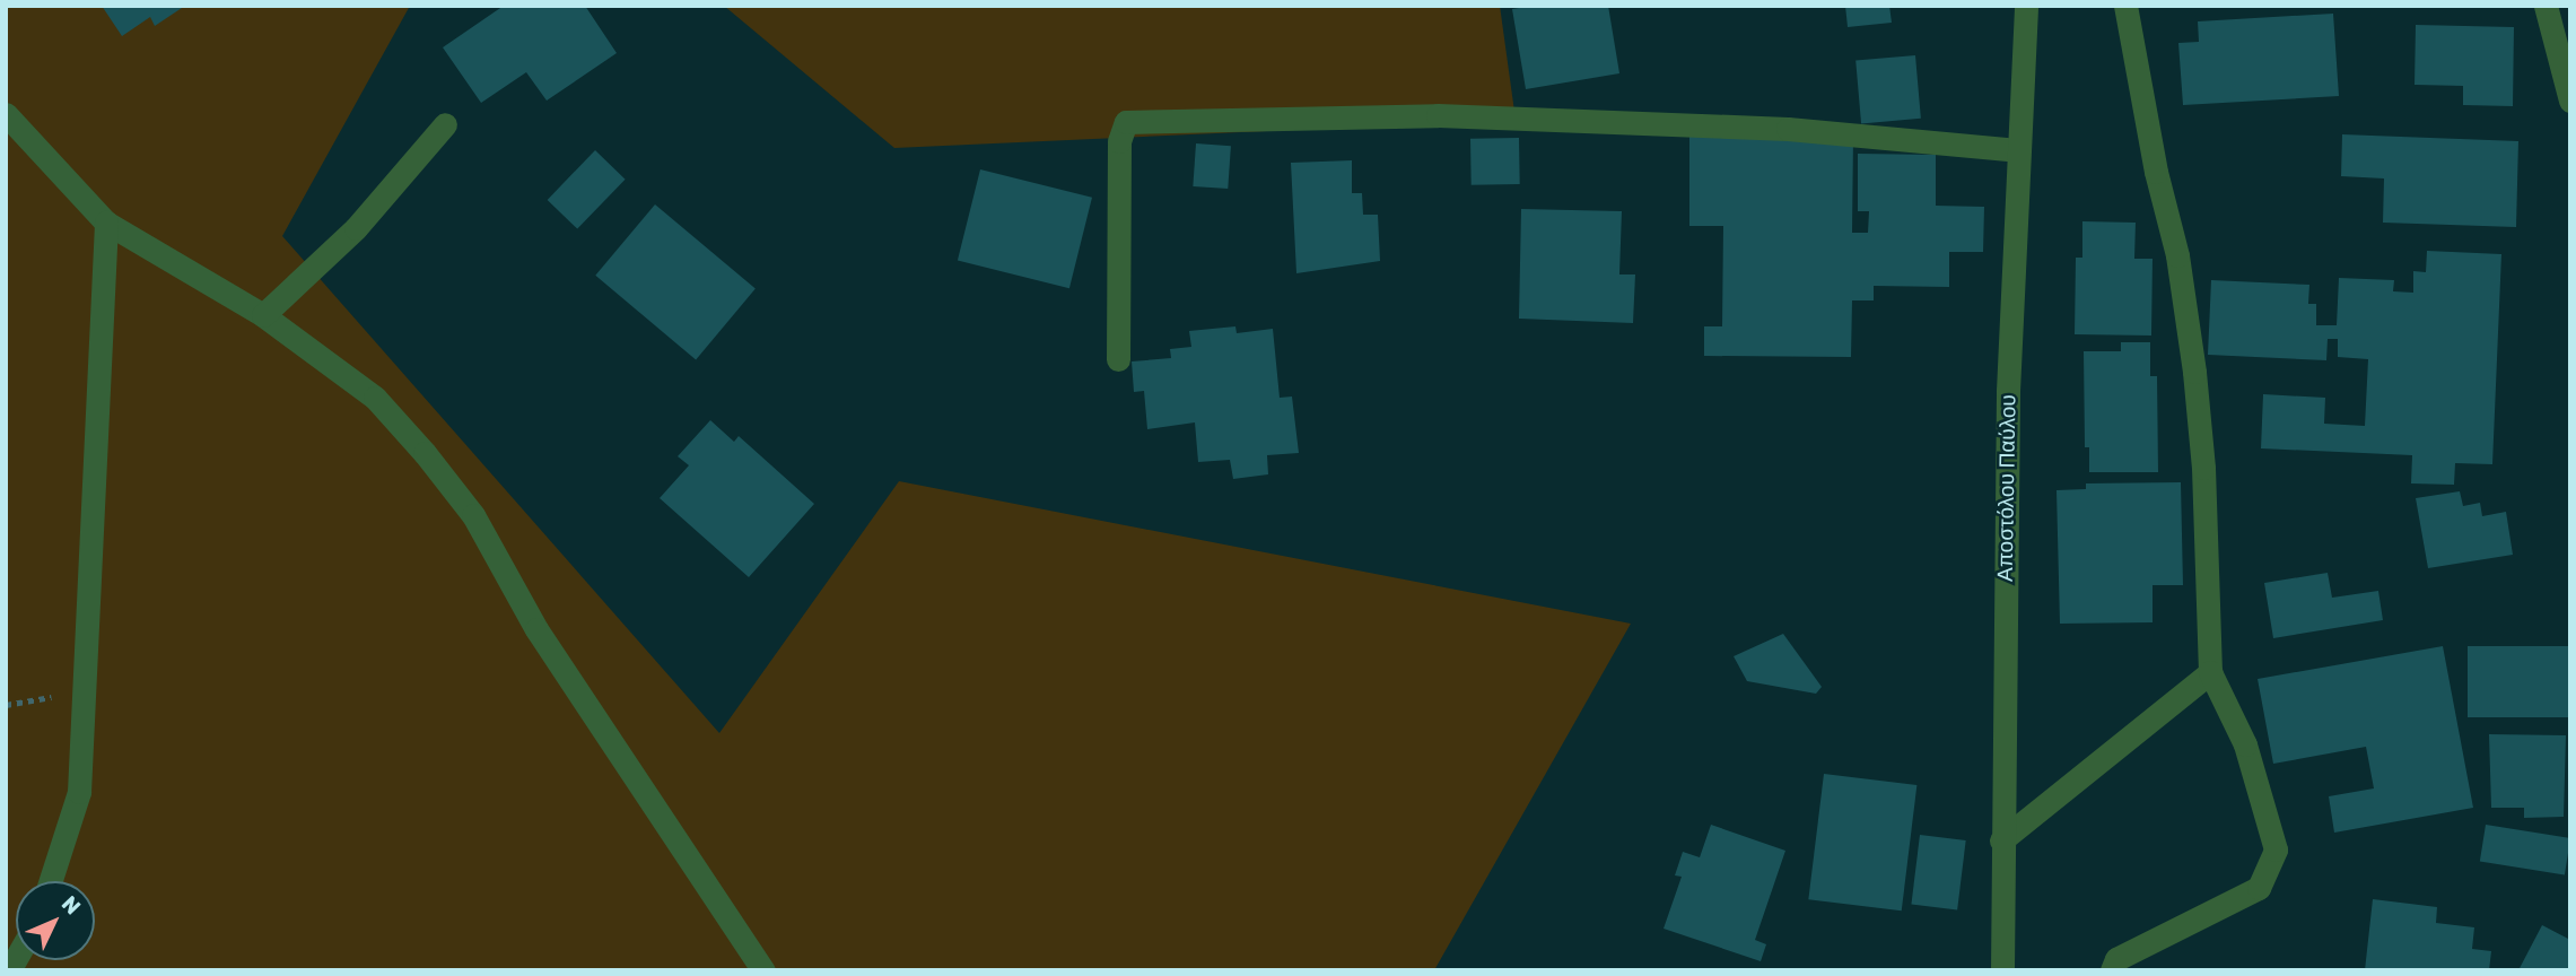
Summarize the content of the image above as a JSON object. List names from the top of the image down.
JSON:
{
  "streets": {
    "street": ["Αποστόλου Παύλου"]
  },
  "north": "top right"
}
